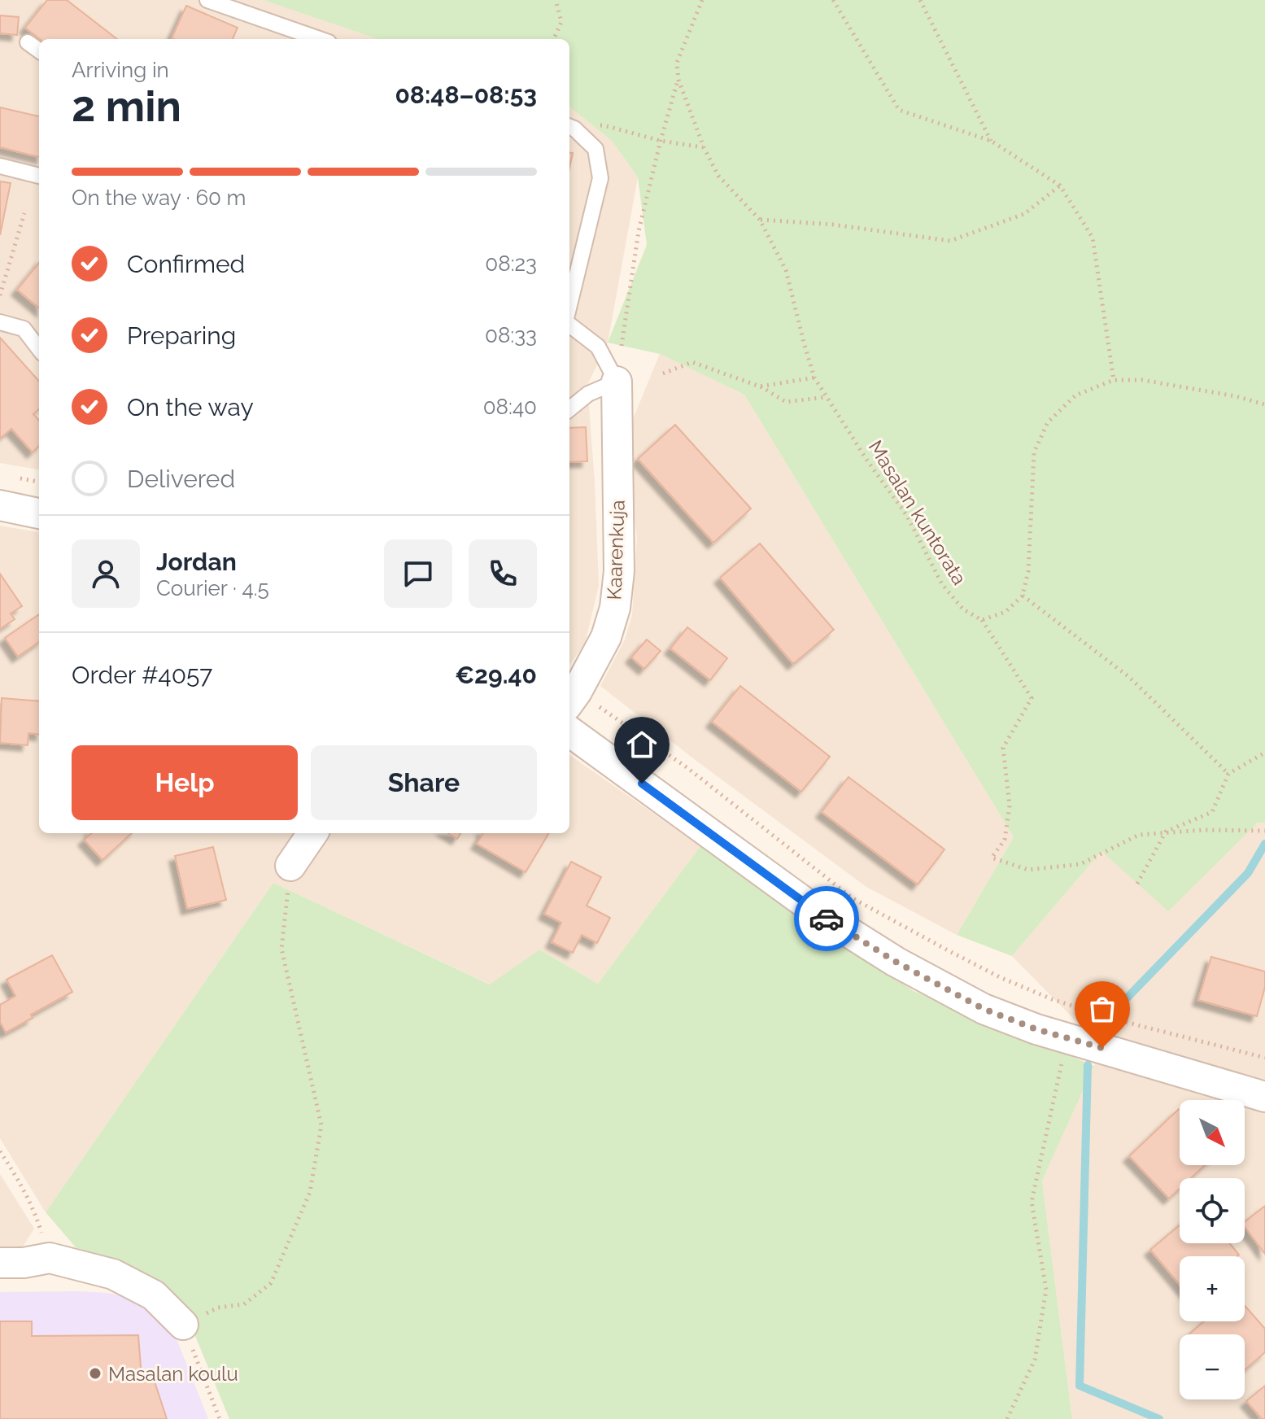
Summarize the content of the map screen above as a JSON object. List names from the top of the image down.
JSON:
{
  "streets": {
    "street": ["Kaarenkuja"],
    "path": ["Masalan kuntorata"]
  },
  "places": ["Masalan koulu"],
  "north": "bottom right",
  "page": {
    "heading": ["2 min", "Arriving in", "08:48–08:53"],
    "panel": [
      "Jordan",
      "Courier · 4.5",
      "Order #4057",
      "€29.40"
    ],
    "bar": "On the way · 60 m",
    "list": [
      ["Confirmed", "08:23"],
      ["Preparing", "08:33"],
      ["On the way", "08:40"],
      "Delivered"
    ],
    "buttons": ["Help", "Share"],
    "map_buttons": ["+", "−"]
  }
}
